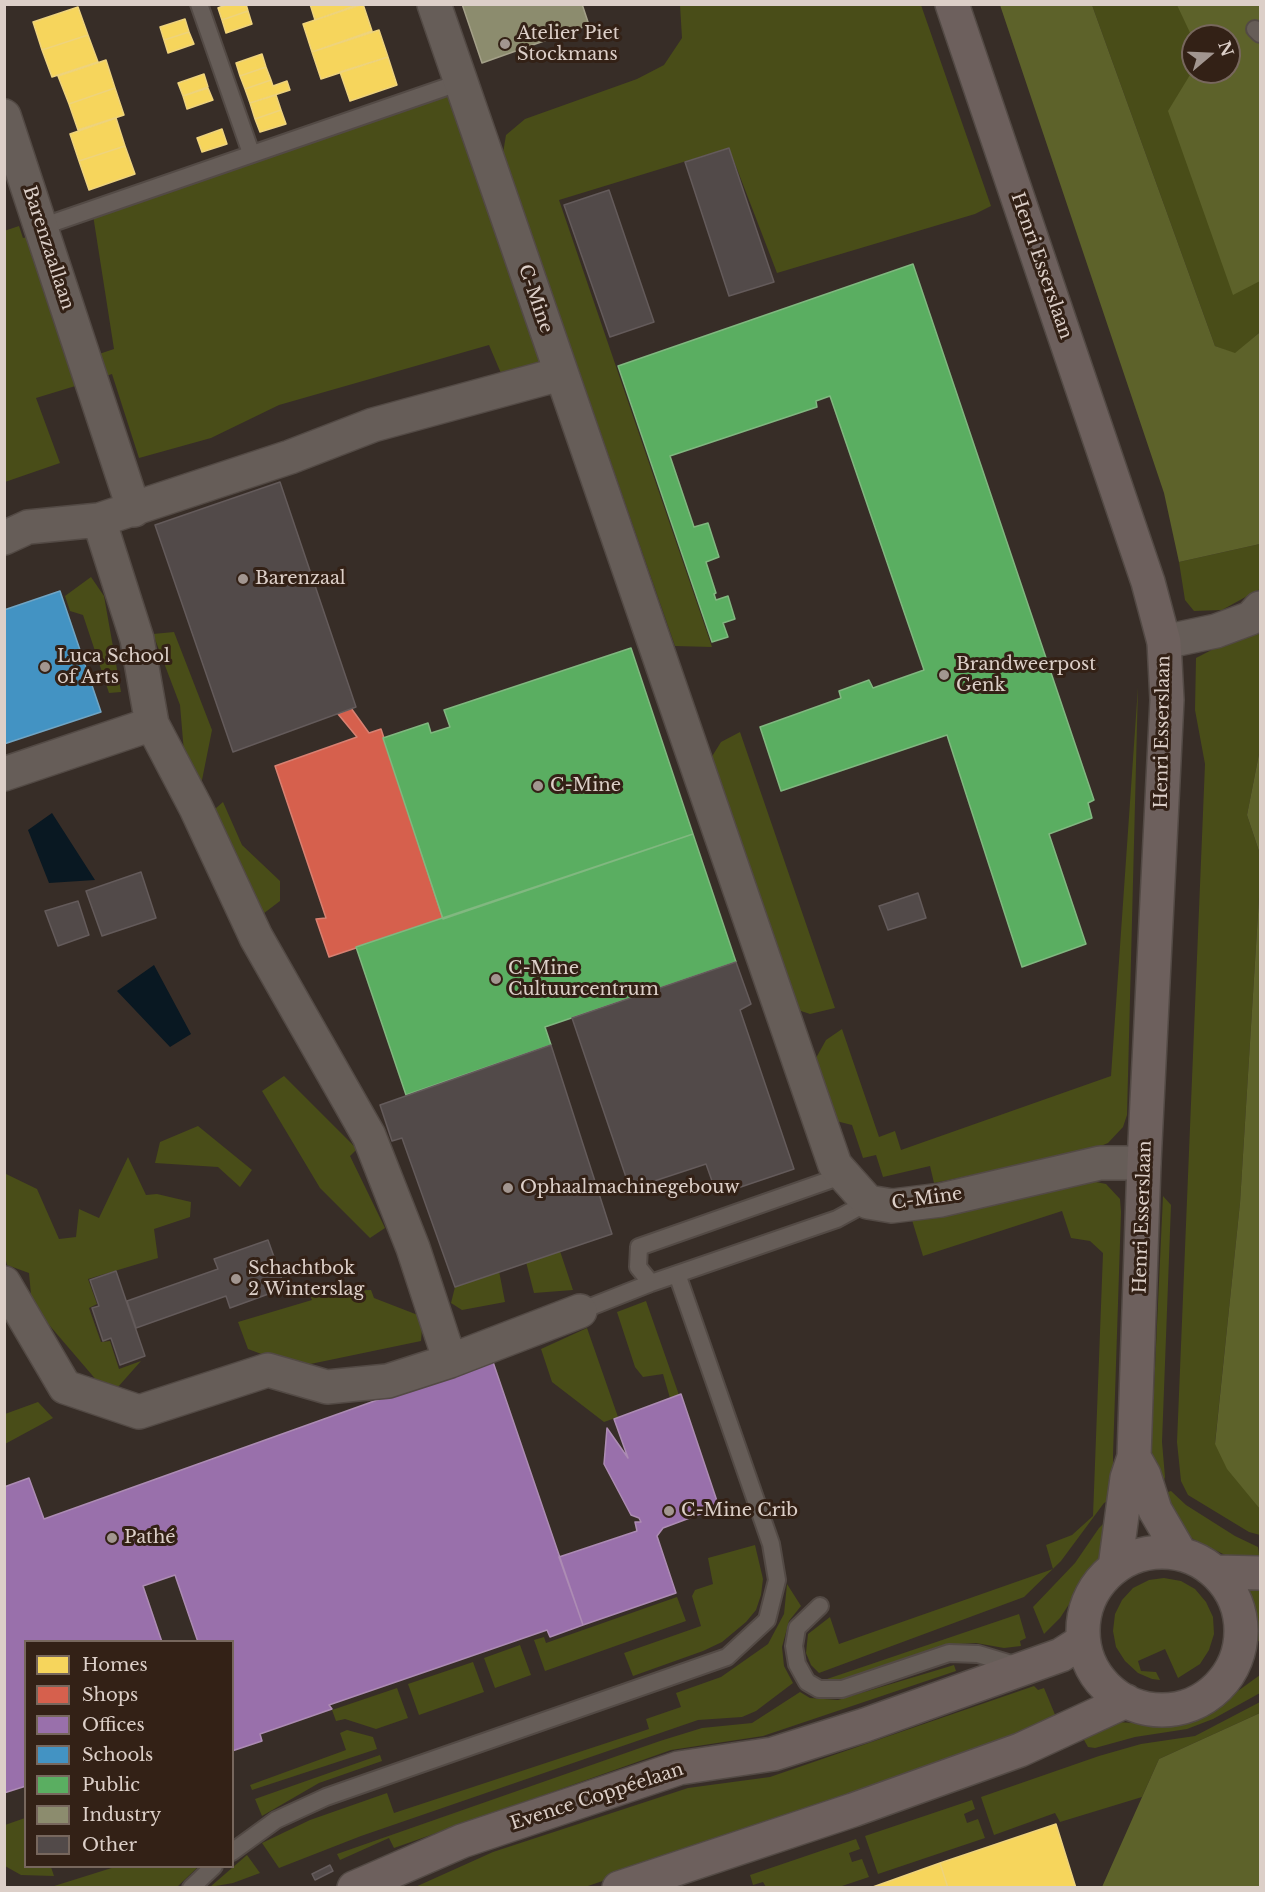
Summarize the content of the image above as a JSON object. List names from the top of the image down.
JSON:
{
  "streets": {
    "street": [
      "Barenzaallaan",
      "Henri Esserslaan",
      "C-Mine",
      "Evence Coppéelaan"
    ]
  },
  "crossings": [
    ["Henri Esserslaan", "C-Mine"],
    ["Henri Esserslaan", "Evence Coppéelaan"]
  ],
  "places": [
    "Atelier Piet Stockmans",
    "Barenzaal",
    "Luca School of Arts",
    "Brandweerpost Genk",
    "C-Mine",
    "C-Mine Cultuurcentrum",
    "Ophaalmachinegebouw",
    "Schachtbok 2 Winterslag",
    "C-Mine Crib",
    "Pathé"
  ],
  "legend": [
    "Homes",
    "Shops",
    "Offices",
    "Schools",
    "Public",
    "Industry",
    "Other"
  ],
  "north": "right"
}
